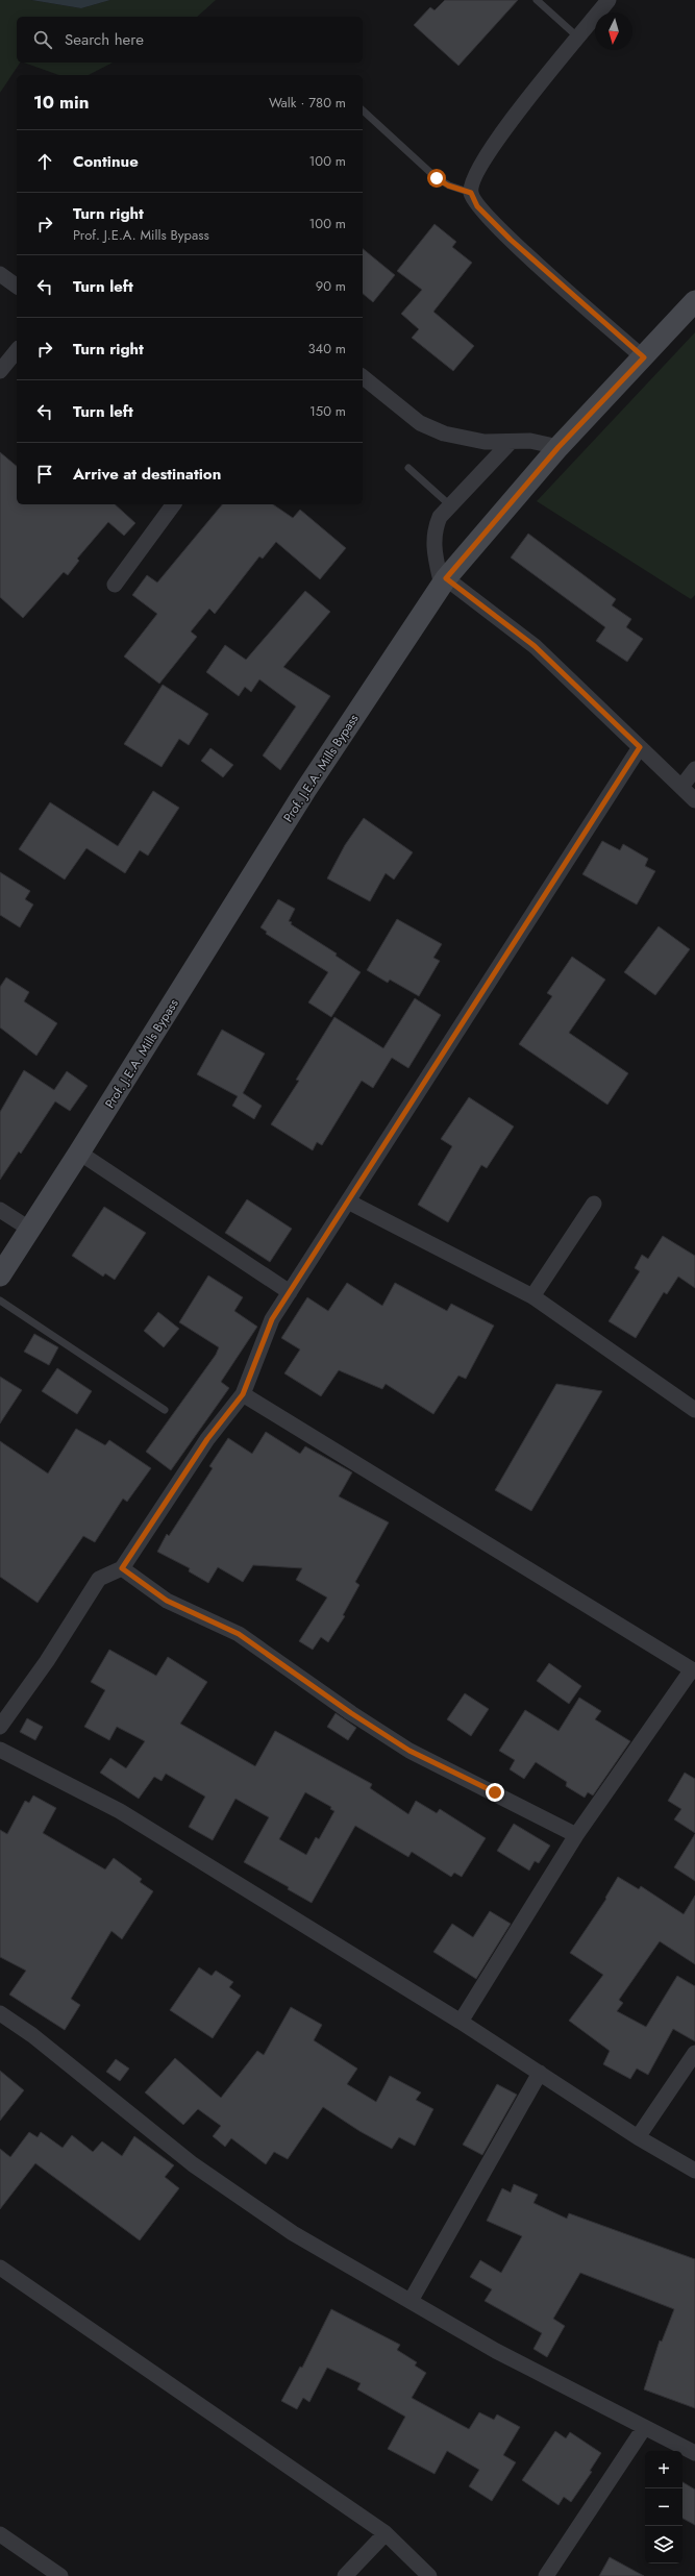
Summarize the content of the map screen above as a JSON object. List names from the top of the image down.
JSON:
{
  "streets": {
    "street": ["Prof. J.E.A. Mills Bypass"]
  },
  "north": "bottom",
  "page": {
    "search": "Search here",
    "heading": ["10 min", "Walk · 780 m"],
    "list": [
      ["Continue", "100 m"],
      ["Turn right", "Prof. J.E.A. Mills Bypass", "100 m"],
      ["Turn left", "90 m"],
      ["Turn right", "340 m"],
      ["Turn left", "150 m"],
      "Arrive at destination"
    ],
    "map_buttons": ["+", "−"]
  }
}
